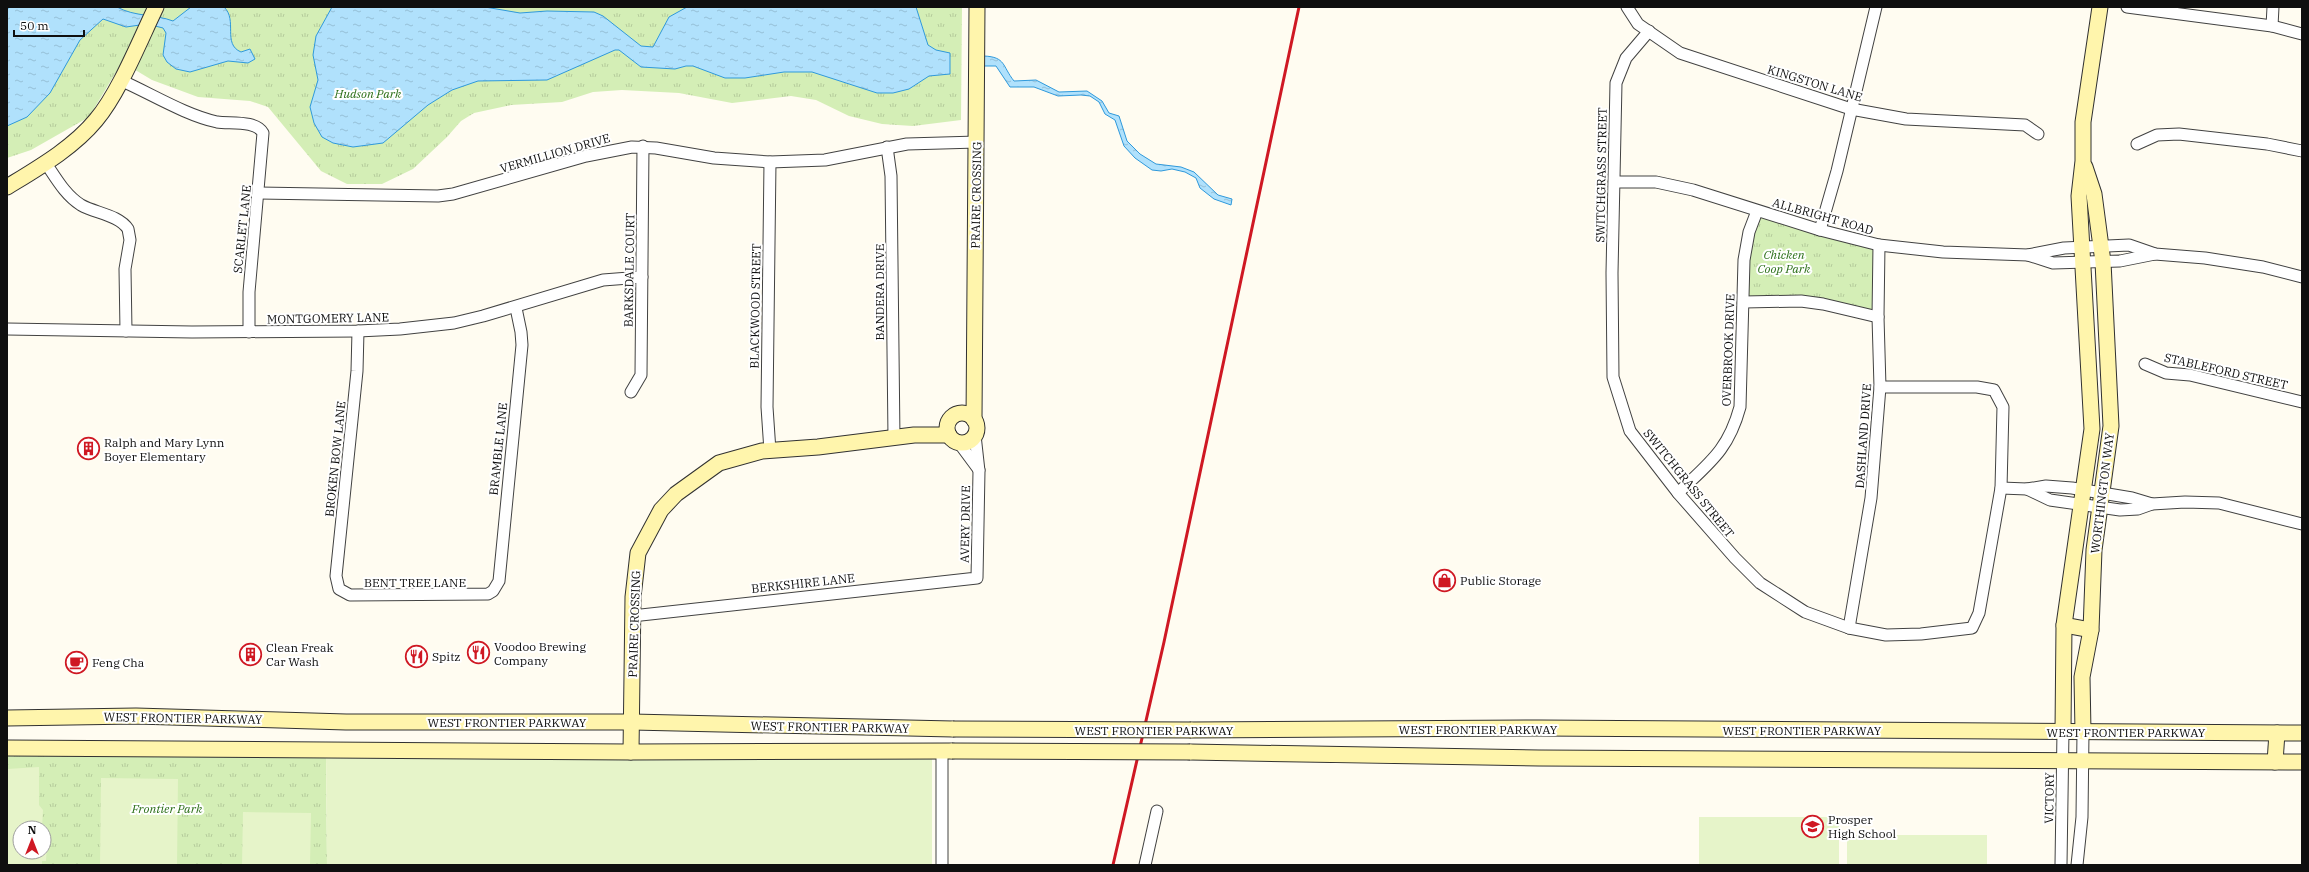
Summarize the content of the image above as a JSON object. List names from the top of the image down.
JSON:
{
  "streets": {
    "street": [
      "KINGSTON LANE",
      "VERMILLION DRIVE",
      "SWITCHGRASS STREET",
      "PRAIRE CROSSING",
      "ALLBRIGHT ROAD",
      "SCARLET LANE",
      "BARKSDALE COURT",
      "BANDERA DRIVE",
      "BLACKWOOD STREET",
      "MONTGOMERY LANE",
      "OVERBROOK DRIVE",
      "STABLEFORD STREET",
      "DASHLAND DRIVE",
      "BRAMBLE LANE",
      "BROKEN BOW LANE",
      "WORTHINGTON WAY",
      "AVERY DRIVE",
      "BENT TREE LANE",
      "BERKSHIRE LANE",
      "WEST FRONTIER PARKWAY",
      "VICTORY"
    ]
  },
  "crossings": [
    ["KINGSTON LANE", "SWITCHGRASS STREET"],
    ["VERMILLION DRIVE", "PRAIRE CROSSING"],
    ["VERMILLION DRIVE", "SCARLET LANE"],
    ["VERMILLION DRIVE", "BARKSDALE COURT"],
    ["VERMILLION DRIVE", "BANDERA DRIVE"],
    ["VERMILLION DRIVE", "BLACKWOOD STREET"],
    ["SWITCHGRASS STREET", "ALLBRIGHT ROAD"],
    ["SWITCHGRASS STREET", "OVERBROOK DRIVE"],
    ["SWITCHGRASS STREET", "DASHLAND DRIVE"],
    ["PRAIRE CROSSING", "BANDERA DRIVE"],
    ["PRAIRE CROSSING", "BLACKWOOD STREET"],
    ["PRAIRE CROSSING", "AVERY DRIVE"],
    ["PRAIRE CROSSING", "BERKSHIRE LANE"],
    ["PRAIRE CROSSING", "WEST FRONTIER PARKWAY"],
    ["ALLBRIGHT ROAD", "OVERBROOK DRIVE"],
    ["ALLBRIGHT ROAD", "DASHLAND DRIVE"],
    ["ALLBRIGHT ROAD", "WORTHINGTON WAY"],
    ["SCARLET LANE", "MONTGOMERY LANE"],
    ["BARKSDALE COURT", "MONTGOMERY LANE"],
    ["MONTGOMERY LANE", "BRAMBLE LANE"],
    ["MONTGOMERY LANE", "BROKEN BOW LANE"],
    ["BRAMBLE LANE", "BENT TREE LANE"],
    ["BROKEN BOW LANE", "BENT TREE LANE"],
    ["WORTHINGTON WAY", "WEST FRONTIER PARKWAY"],
    ["WORTHINGTON WAY", "VICTORY"],
    ["AVERY DRIVE", "BERKSHIRE LANE"],
    ["WEST FRONTIER PARKWAY", "VICTORY"]
  ],
  "parks": ["Hudson Park", "Chicken Coop Park", "Frontier Park"],
  "places": {
    "building": ["Ralph and Mary Lynn Boyer Elementary", "Clean Freak Car Wash"],
    "shop": ["Public Storage"],
    "restaurant": ["Voodoo Brewing Company", "Spitz"],
    "cafe": ["Feng Cha"],
    "school or university": ["Prosper High School"]
  },
  "scale_bar": "50 m",
  "north": "top"
}
